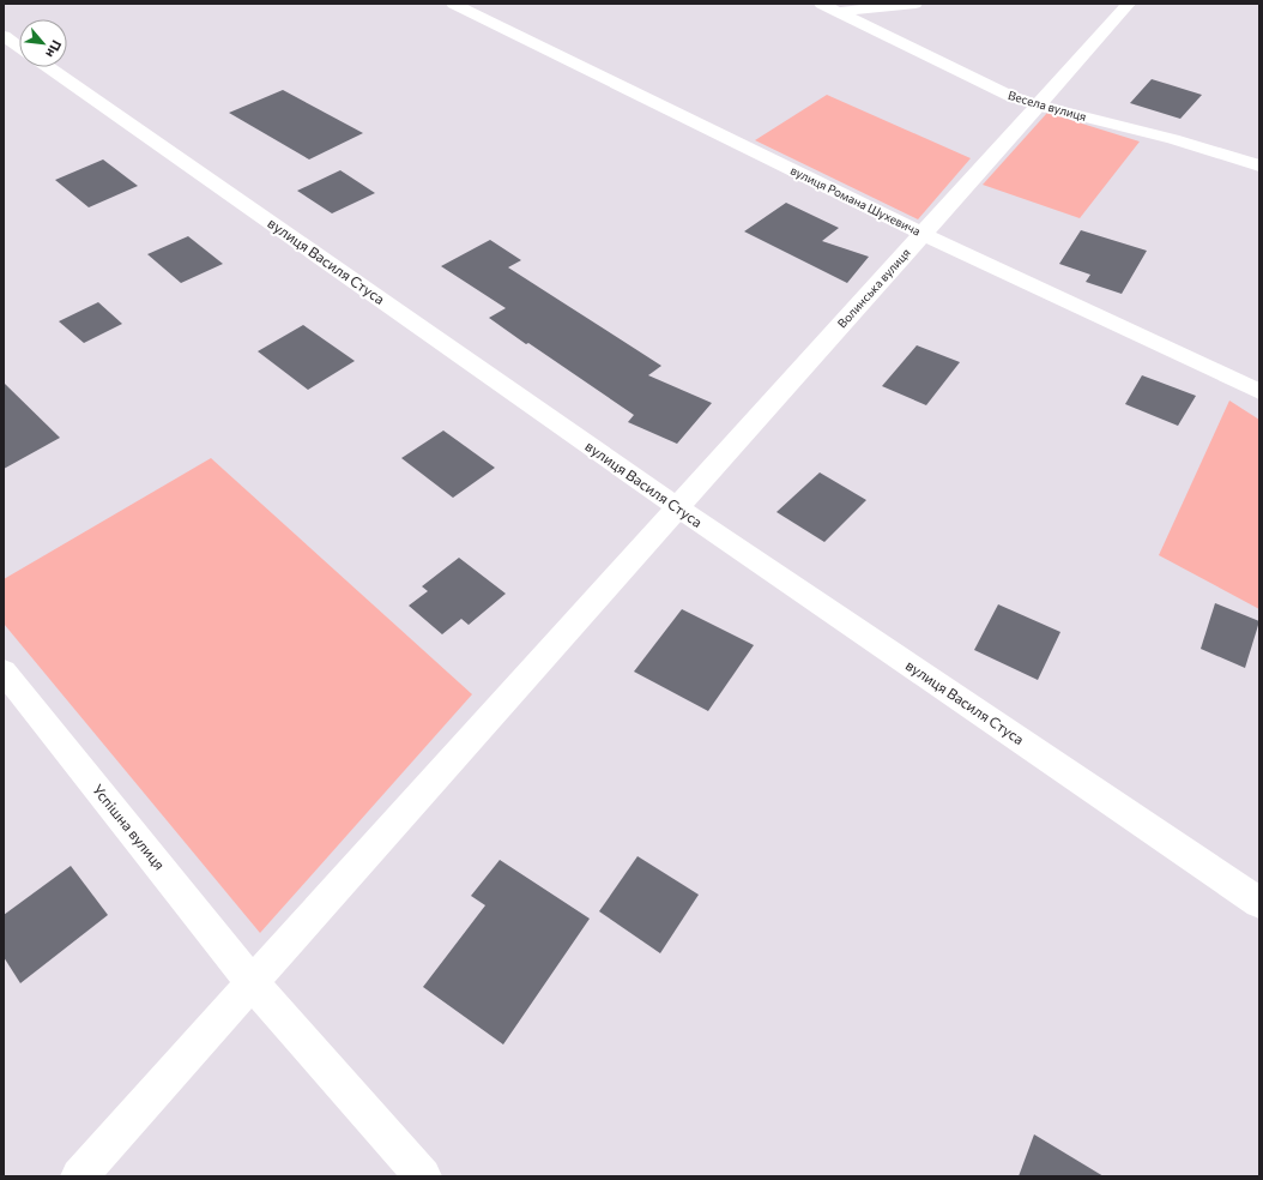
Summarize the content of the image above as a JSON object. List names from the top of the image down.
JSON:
{
  "streets": {
    "street": [
      "Весела вулиця",
      "вулиця Романа Шухевича",
      "вулиця Василя Стуса",
      "Волинська вулиця",
      "Успішна вулиця"
    ]
  },
  "crossings": [
    ["Весела вулиця", "Волинська вулиця"],
    ["вулиця Романа Шухевича", "Волинська вулиця"],
    ["вулиця Василя Стуса", "Волинська вулиця"],
    ["Волинська вулиця", "Успішна вулиця"]
  ],
  "north": "bottom right"
}
